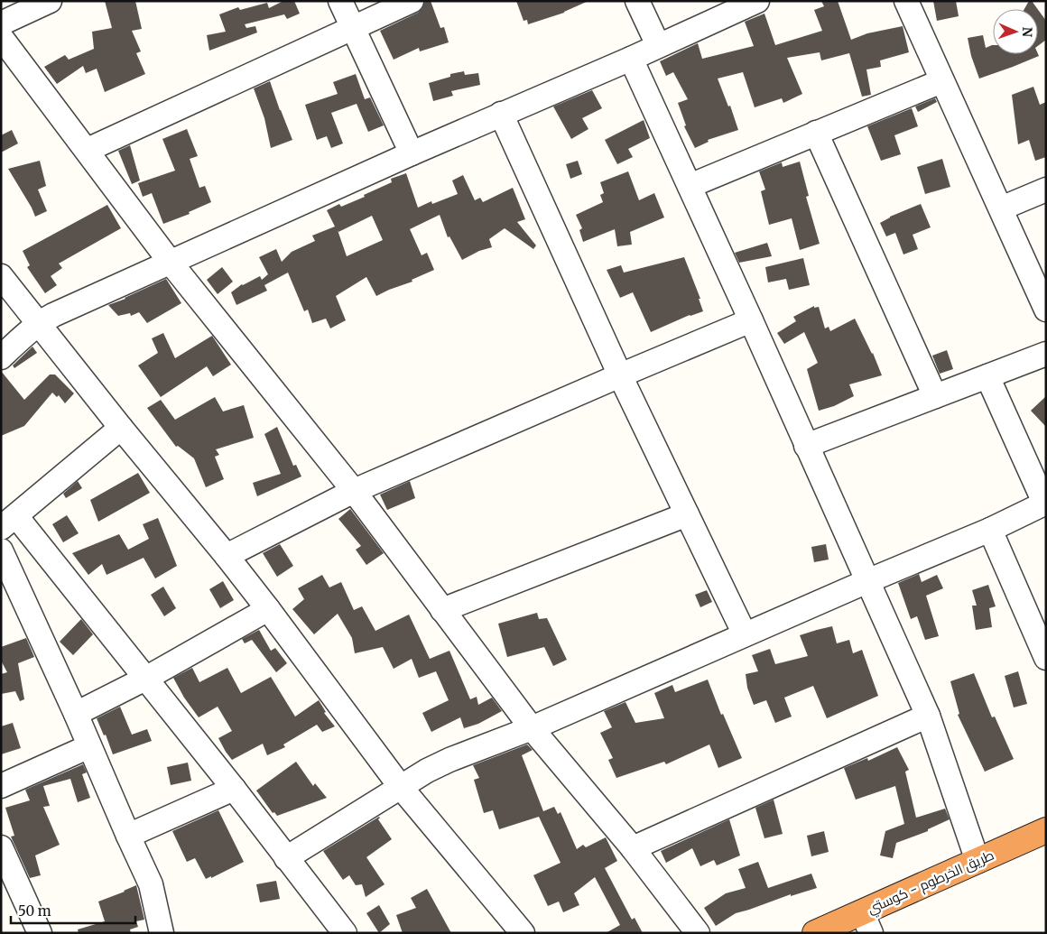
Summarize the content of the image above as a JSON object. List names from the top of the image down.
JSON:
{
  "streets": {
    "highway": ["طريق الخرطوم - كوستي"]
  },
  "scale_bar": "50 m",
  "north": "right"
}
